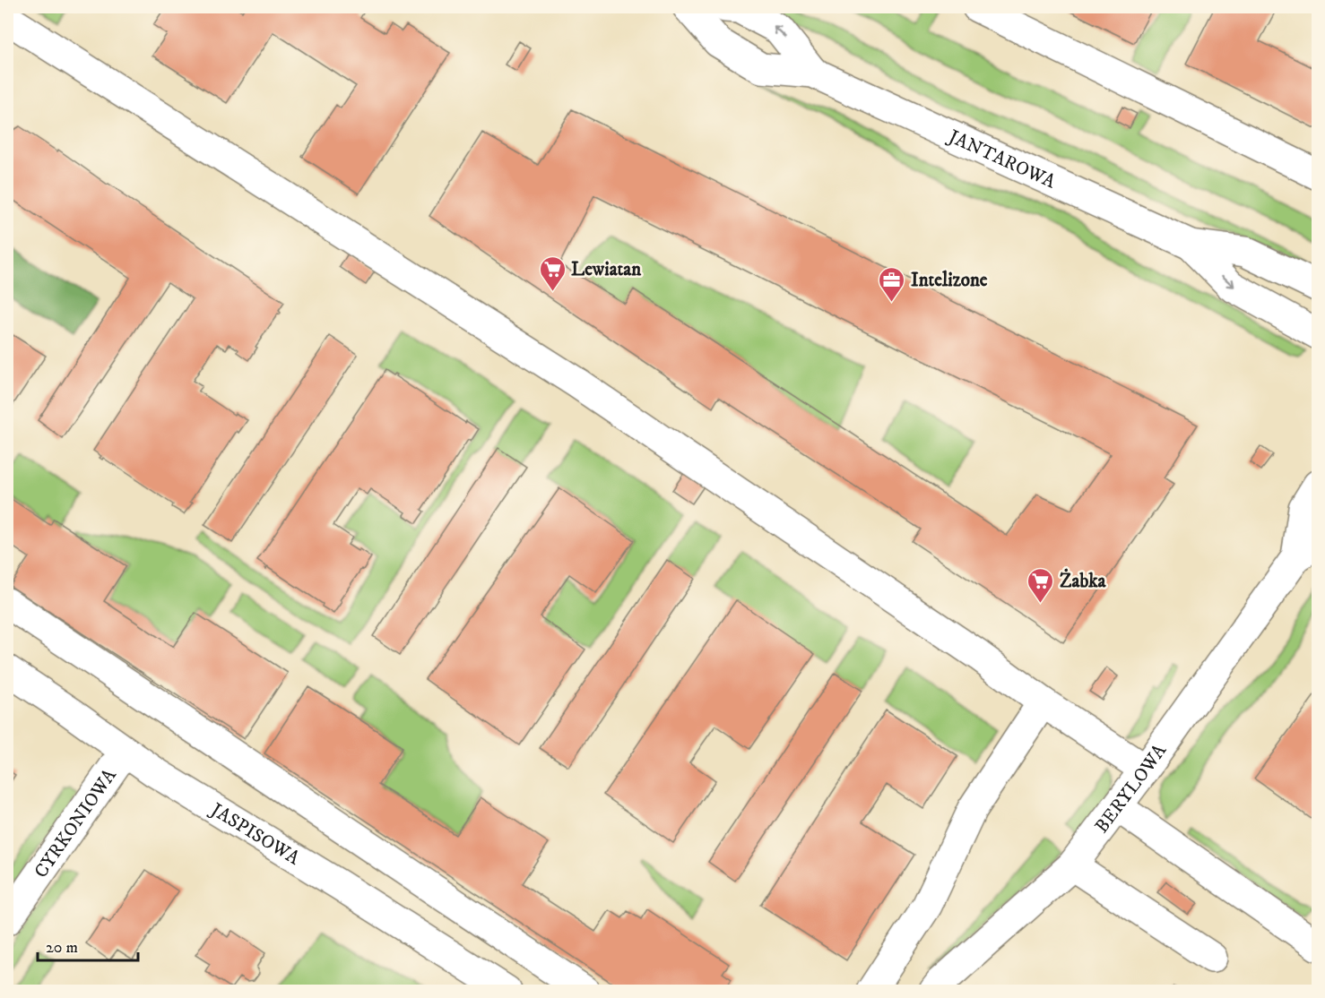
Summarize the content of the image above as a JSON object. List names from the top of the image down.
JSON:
{
  "streets": {
    "street": [
      "JANTAROWA",
      "BERYLOWA",
      "CYRKONIOWA",
      "JASPISOWA"
    ]
  },
  "crossings": [
    ["CYRKONIOWA", "JASPISOWA"]
  ],
  "places": {
    "supermarket": ["Lewiatan", "Żabka"],
    "office": ["Intelizone"]
  },
  "scale_bar": "20 m"
}
